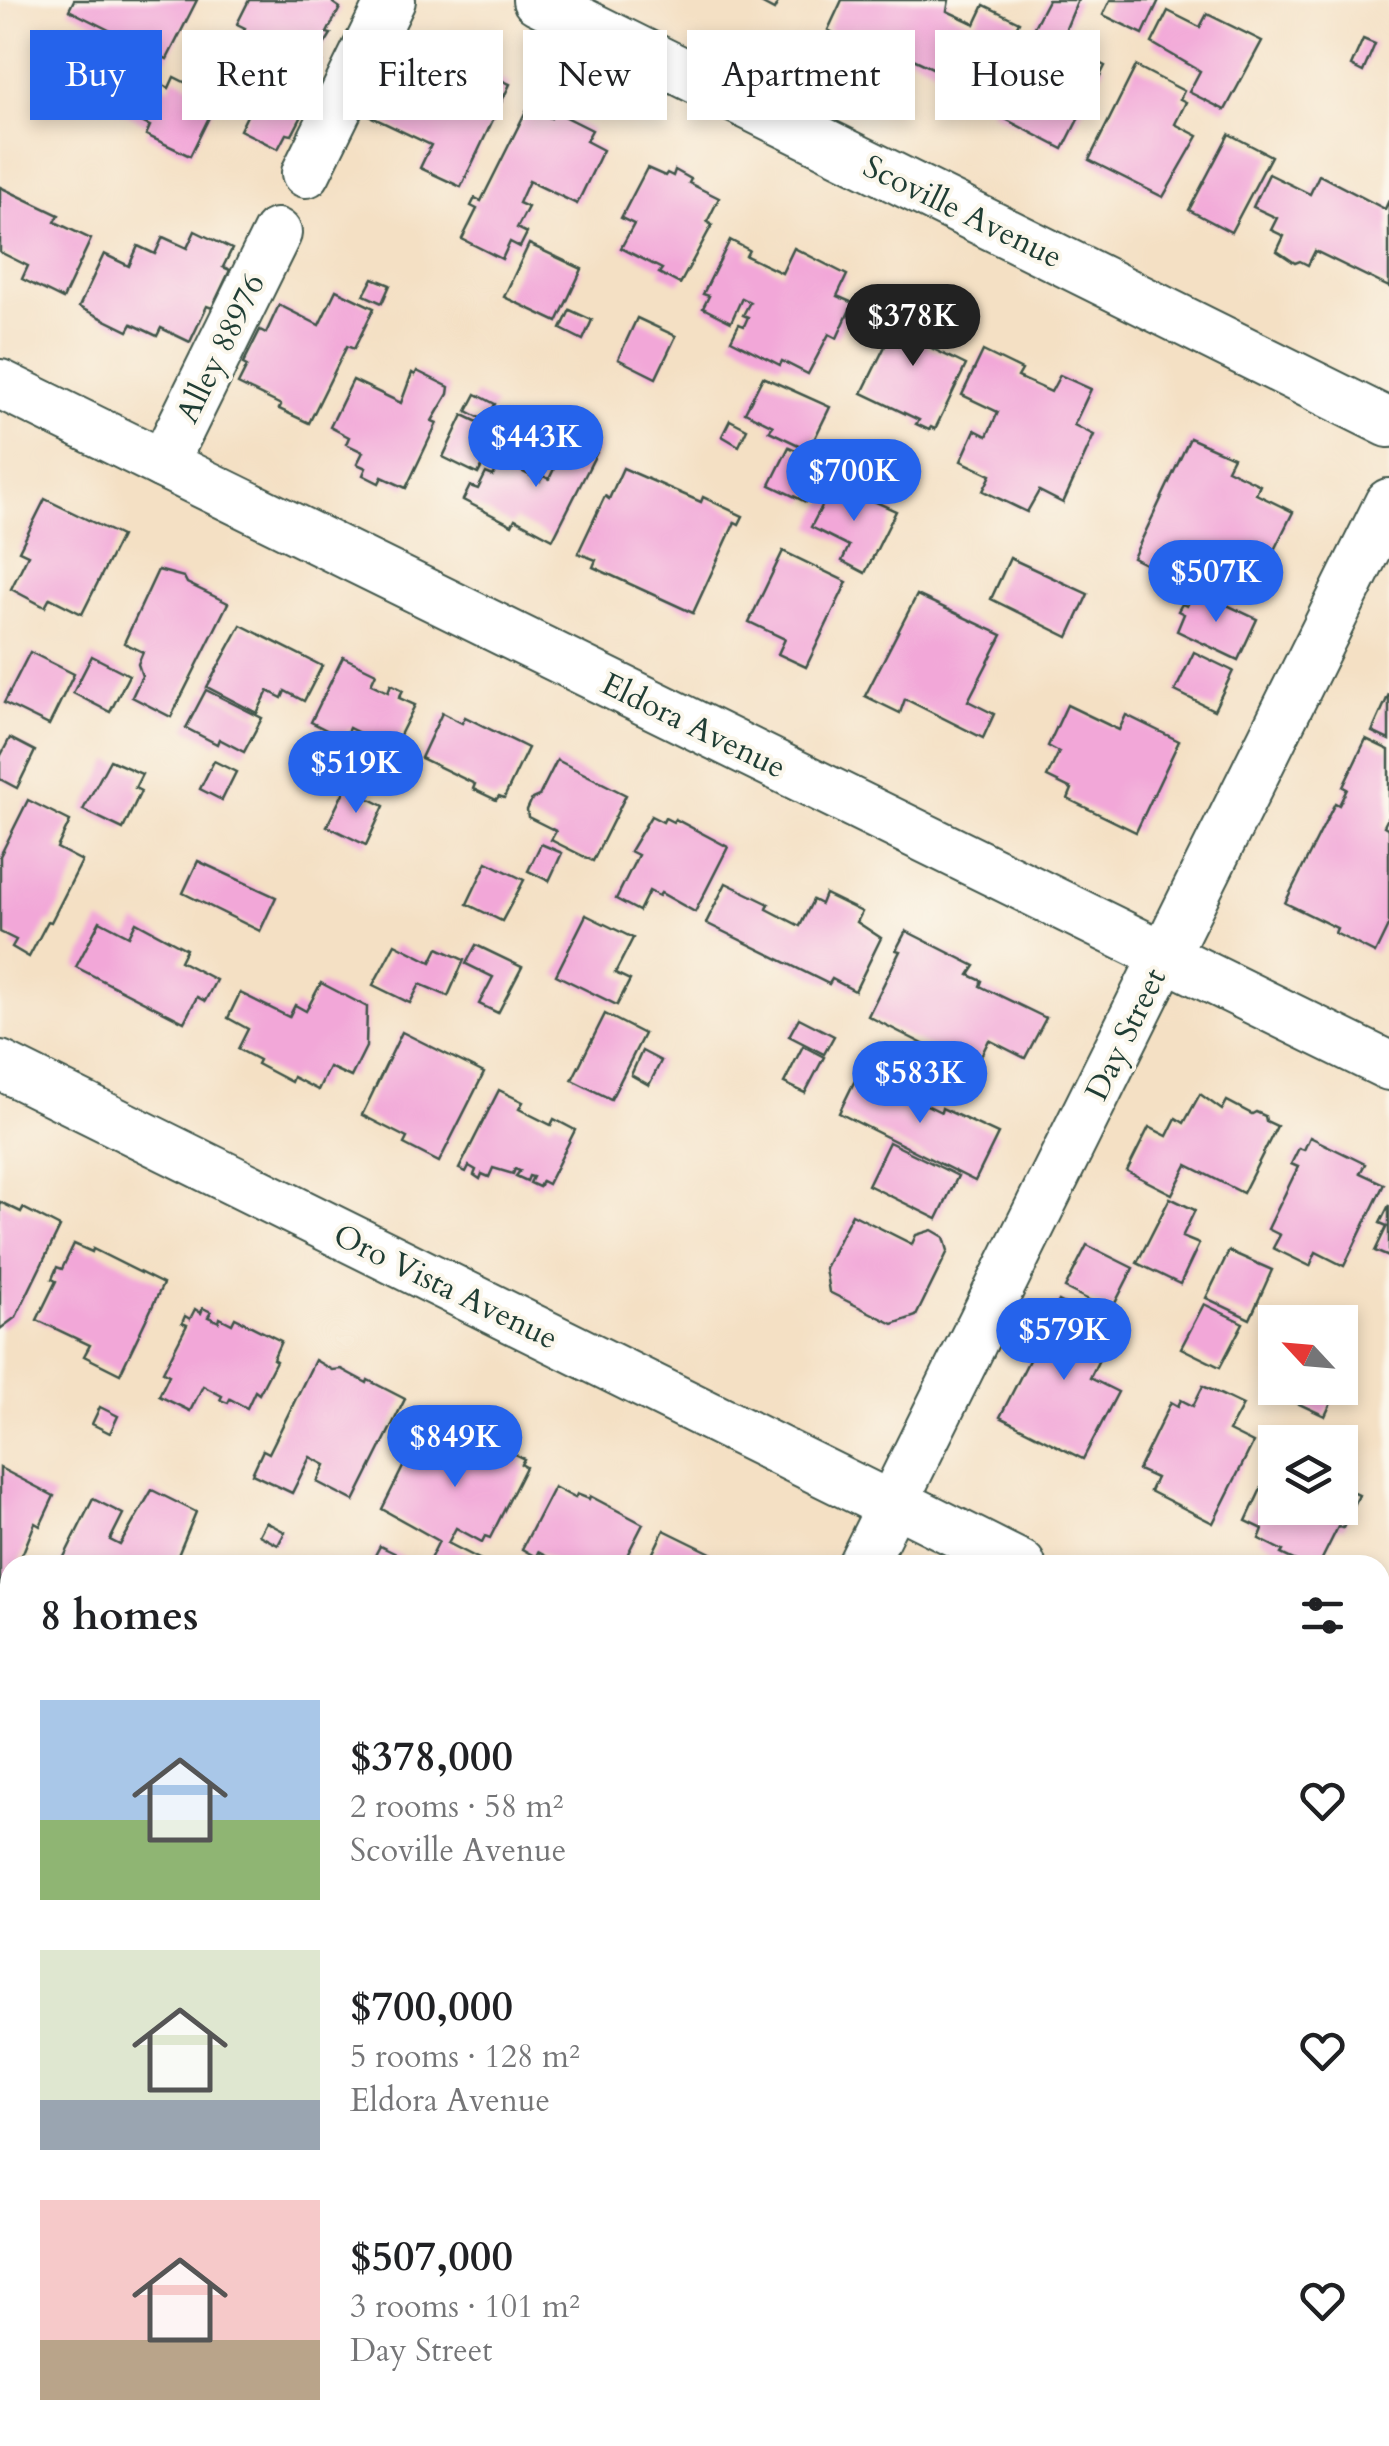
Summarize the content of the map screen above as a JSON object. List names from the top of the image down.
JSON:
{
  "streets": {
    "street": [
      "Scoville Avenue",
      "Alley 88976",
      "Eldora Avenue",
      "Day Street",
      "Oro Vista Avenue"
    ]
  },
  "crossings": [
    ["Alley 88976", "Eldora Avenue"],
    ["Eldora Avenue", "Day Street"],
    ["Day Street", "Oro Vista Avenue"]
  ],
  "north": "top left",
  "page": {
    "chip": [
      "Buy",
      "Rent",
      "Filters",
      "New",
      "Apartment",
      "House"
    ],
    "price": [
      "$378K",
      "$443K",
      "$700K",
      "$507K",
      "$519K",
      "$583K",
      "$579K",
      "$849K"
    ],
    "heading": "8 homes",
    "list": [
      {
        "name": "$378,000",
        "note": "2 rooms · 58 m² · Scoville Avenue"
      },
      {
        "name": "$700,000",
        "note": "5 rooms · 128 m² · Eldora Avenue"
      },
      {
        "name": "$507,000",
        "note": "3 rooms · 101 m² · Day Street"
      }
    ]
  }
}
